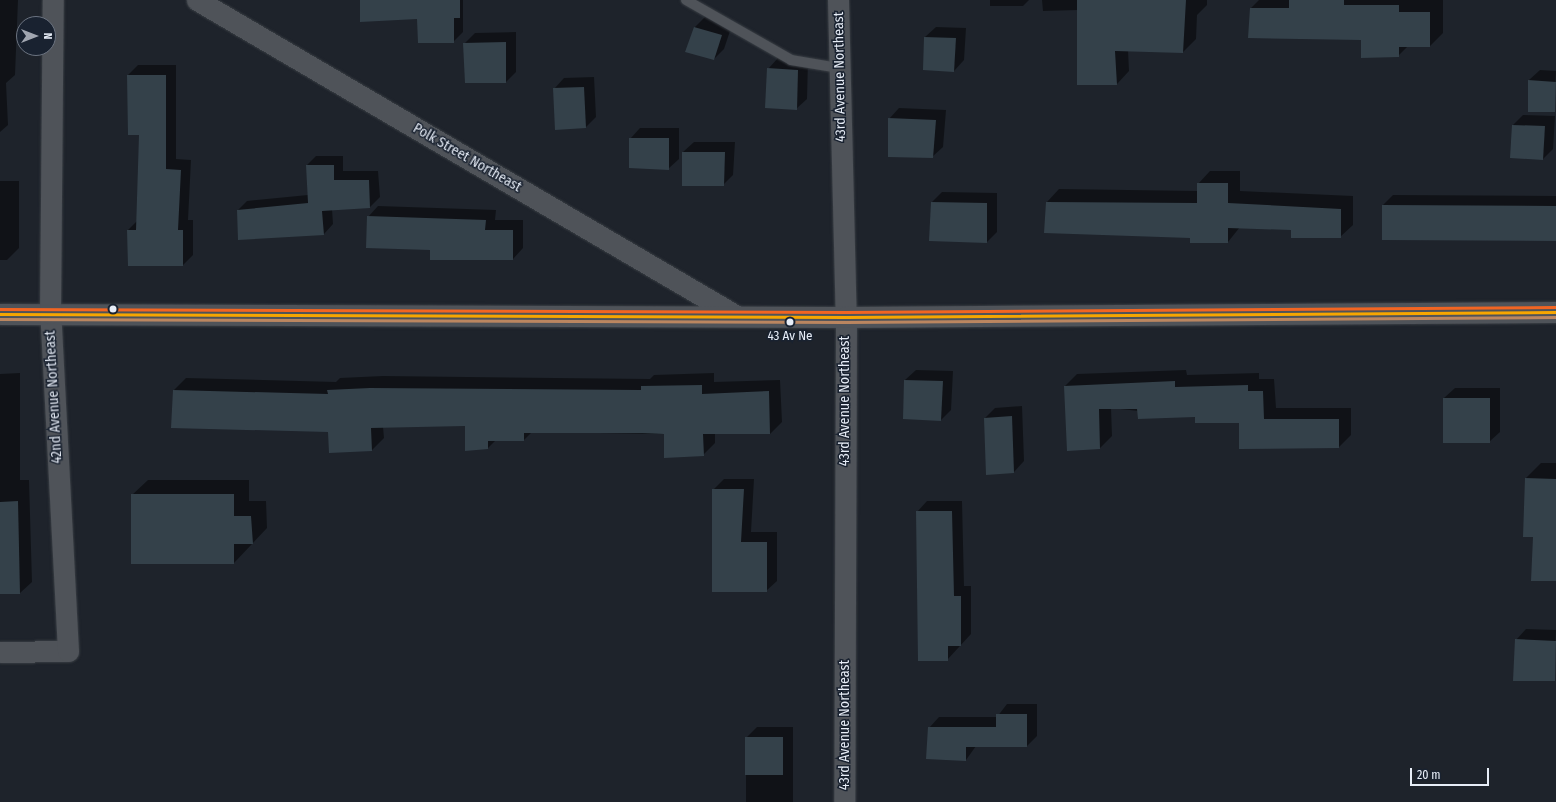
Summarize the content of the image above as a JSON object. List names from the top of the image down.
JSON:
{
  "streets": {
    "street": ["43rd Avenue Northeast", "Polk Street Northeast", "42nd Avenue Northeast"]
  },
  "places": ["43 Av Ne"],
  "scale_bar": "20 m",
  "north": "right"
}
